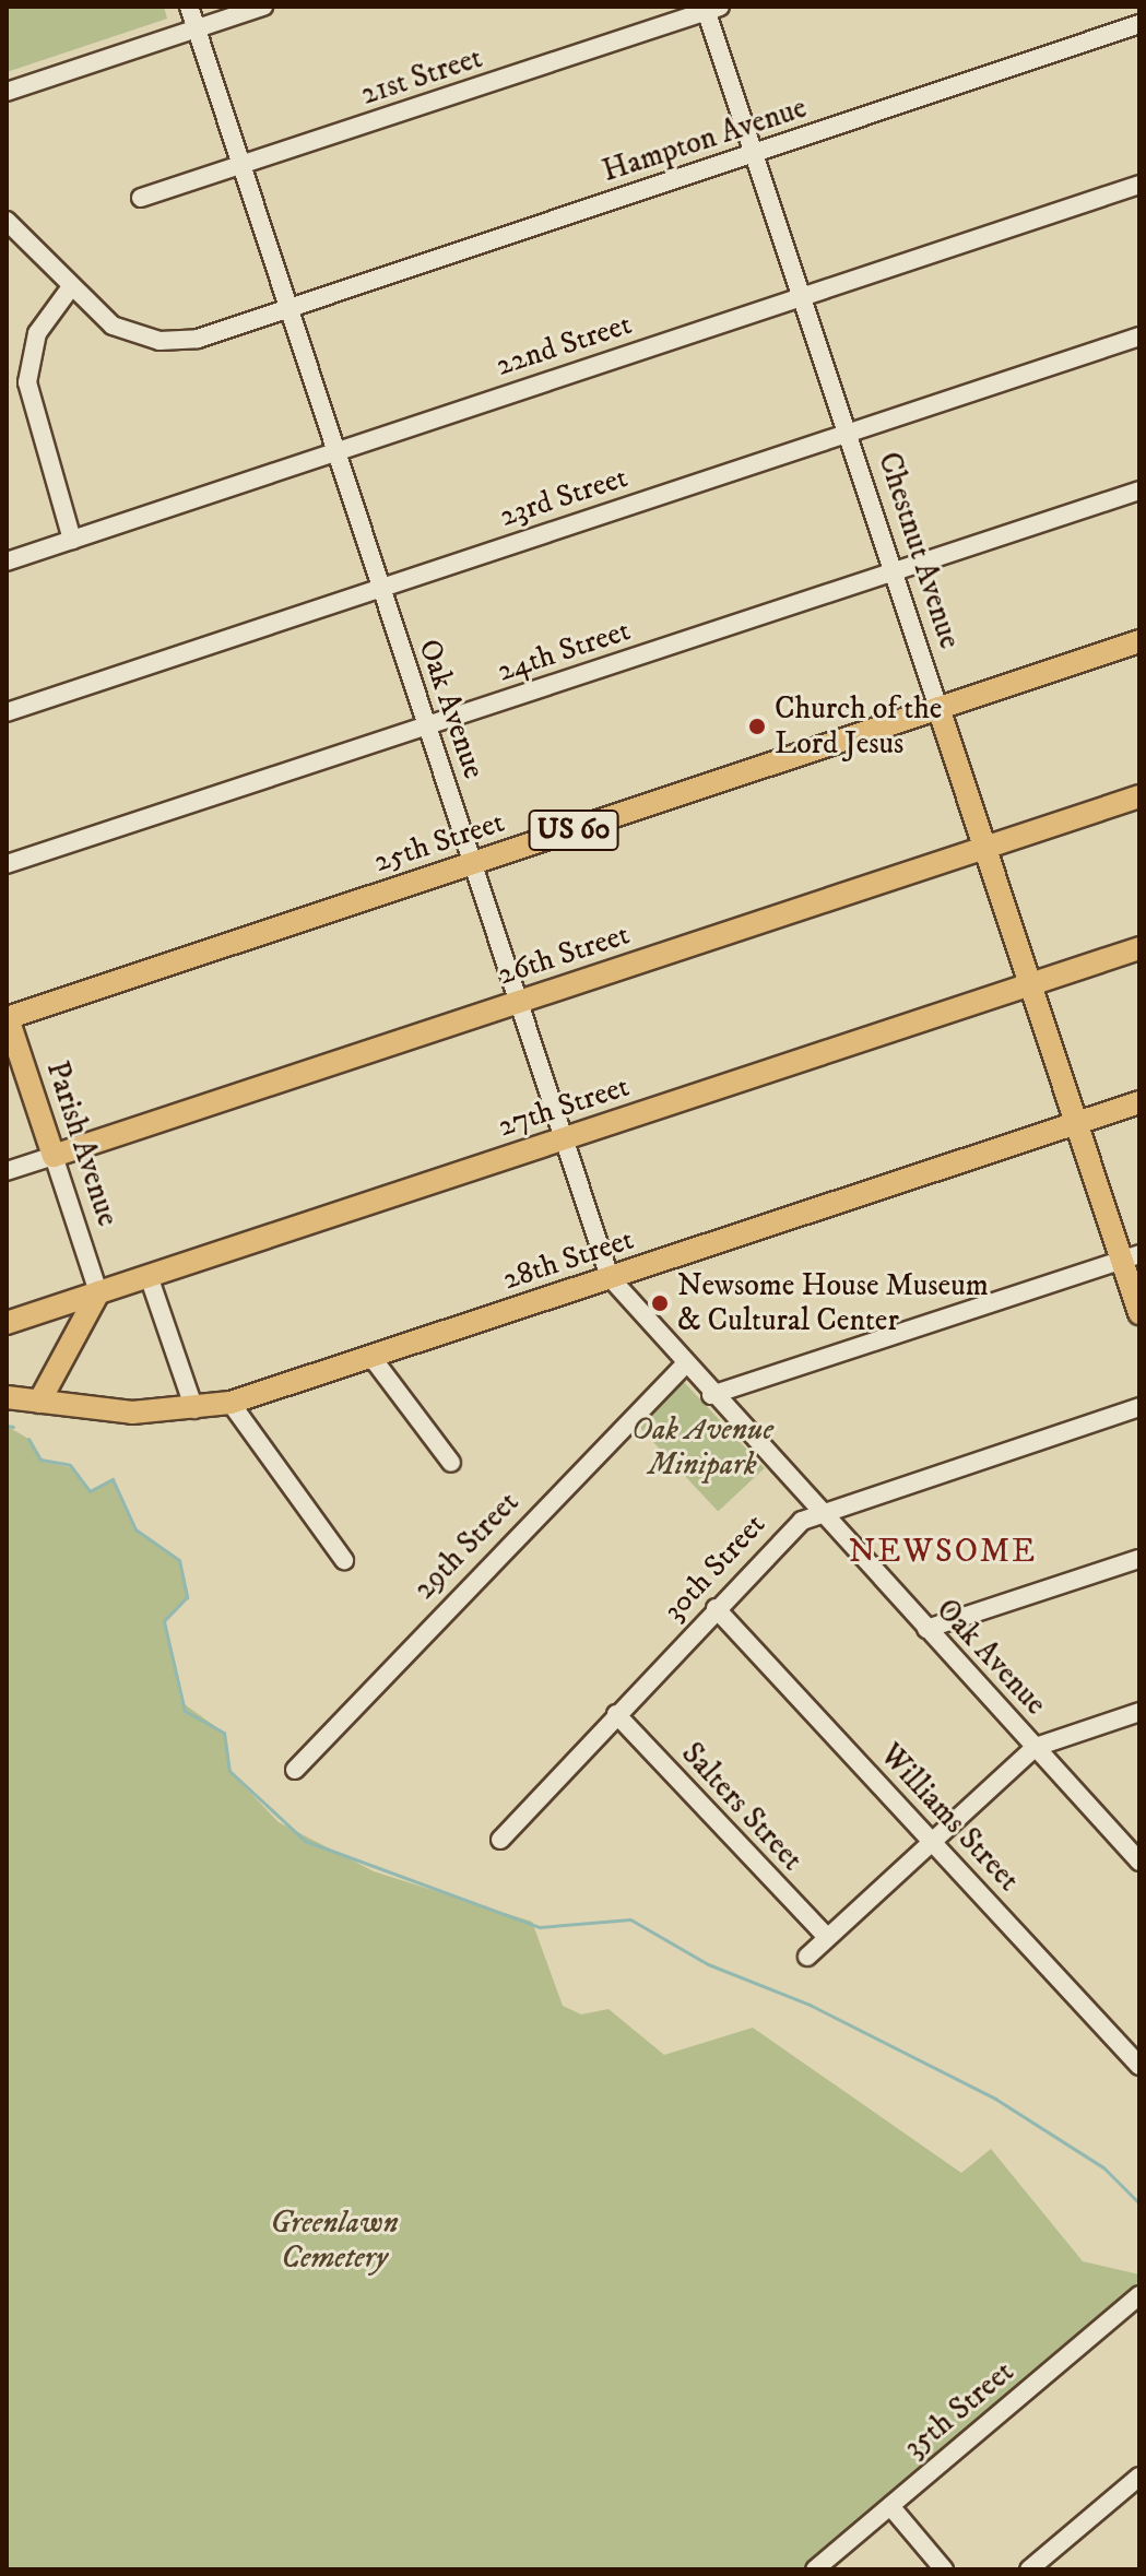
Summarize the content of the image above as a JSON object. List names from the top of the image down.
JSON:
{
  "streets": {
    "main road": [
      "Chestnut Avenue",
      "US 60",
      "25th Street",
      "26th Street",
      "27th Street",
      "Parish Avenue",
      "28th Street"
    ],
    "street": [
      "21st Street",
      "Hampton Avenue",
      "22nd Street",
      "23rd Street",
      "24th Street",
      "Oak Avenue",
      "29th Street",
      "30th Street",
      "Salters Street",
      "Williams Street",
      "35th Street"
    ]
  },
  "crossings": [
    ["21st Street", "Chestnut Avenue"],
    ["21st Street", "Oak Avenue"],
    ["Hampton Avenue", "Chestnut Avenue"],
    ["Hampton Avenue", "Oak Avenue"],
    ["22nd Street", "Chestnut Avenue"],
    ["22nd Street", "Oak Avenue"],
    ["23rd Street", "Chestnut Avenue"],
    ["23rd Street", "Oak Avenue"],
    ["Chestnut Avenue", "24th Street"],
    ["Chestnut Avenue", "25th Street"],
    ["Chestnut Avenue", "26th Street"],
    ["Chestnut Avenue", "27th Street"],
    ["Chestnut Avenue", "28th Street"],
    ["24th Street", "Oak Avenue"],
    ["Oak Avenue", "25th Street"],
    ["Oak Avenue", "26th Street"],
    ["Oak Avenue", "27th Street"],
    ["Oak Avenue", "28th Street"],
    ["Oak Avenue", "29th Street"],
    ["Oak Avenue", "30th Street"],
    ["25th Street", "Parish Avenue"],
    ["26th Street", "Parish Avenue"],
    ["27th Street", "Parish Avenue"],
    ["30th Street", "Salters Street"],
    ["30th Street", "Williams Street"]
  ],
  "districts": ["NEWSOME"],
  "parks": ["Oak Avenue Minipark", "Greenlawn Cemetery"],
  "places": ["Church of the Lord Jesus", "Newsome House Museum & Cultural Center"]
}
